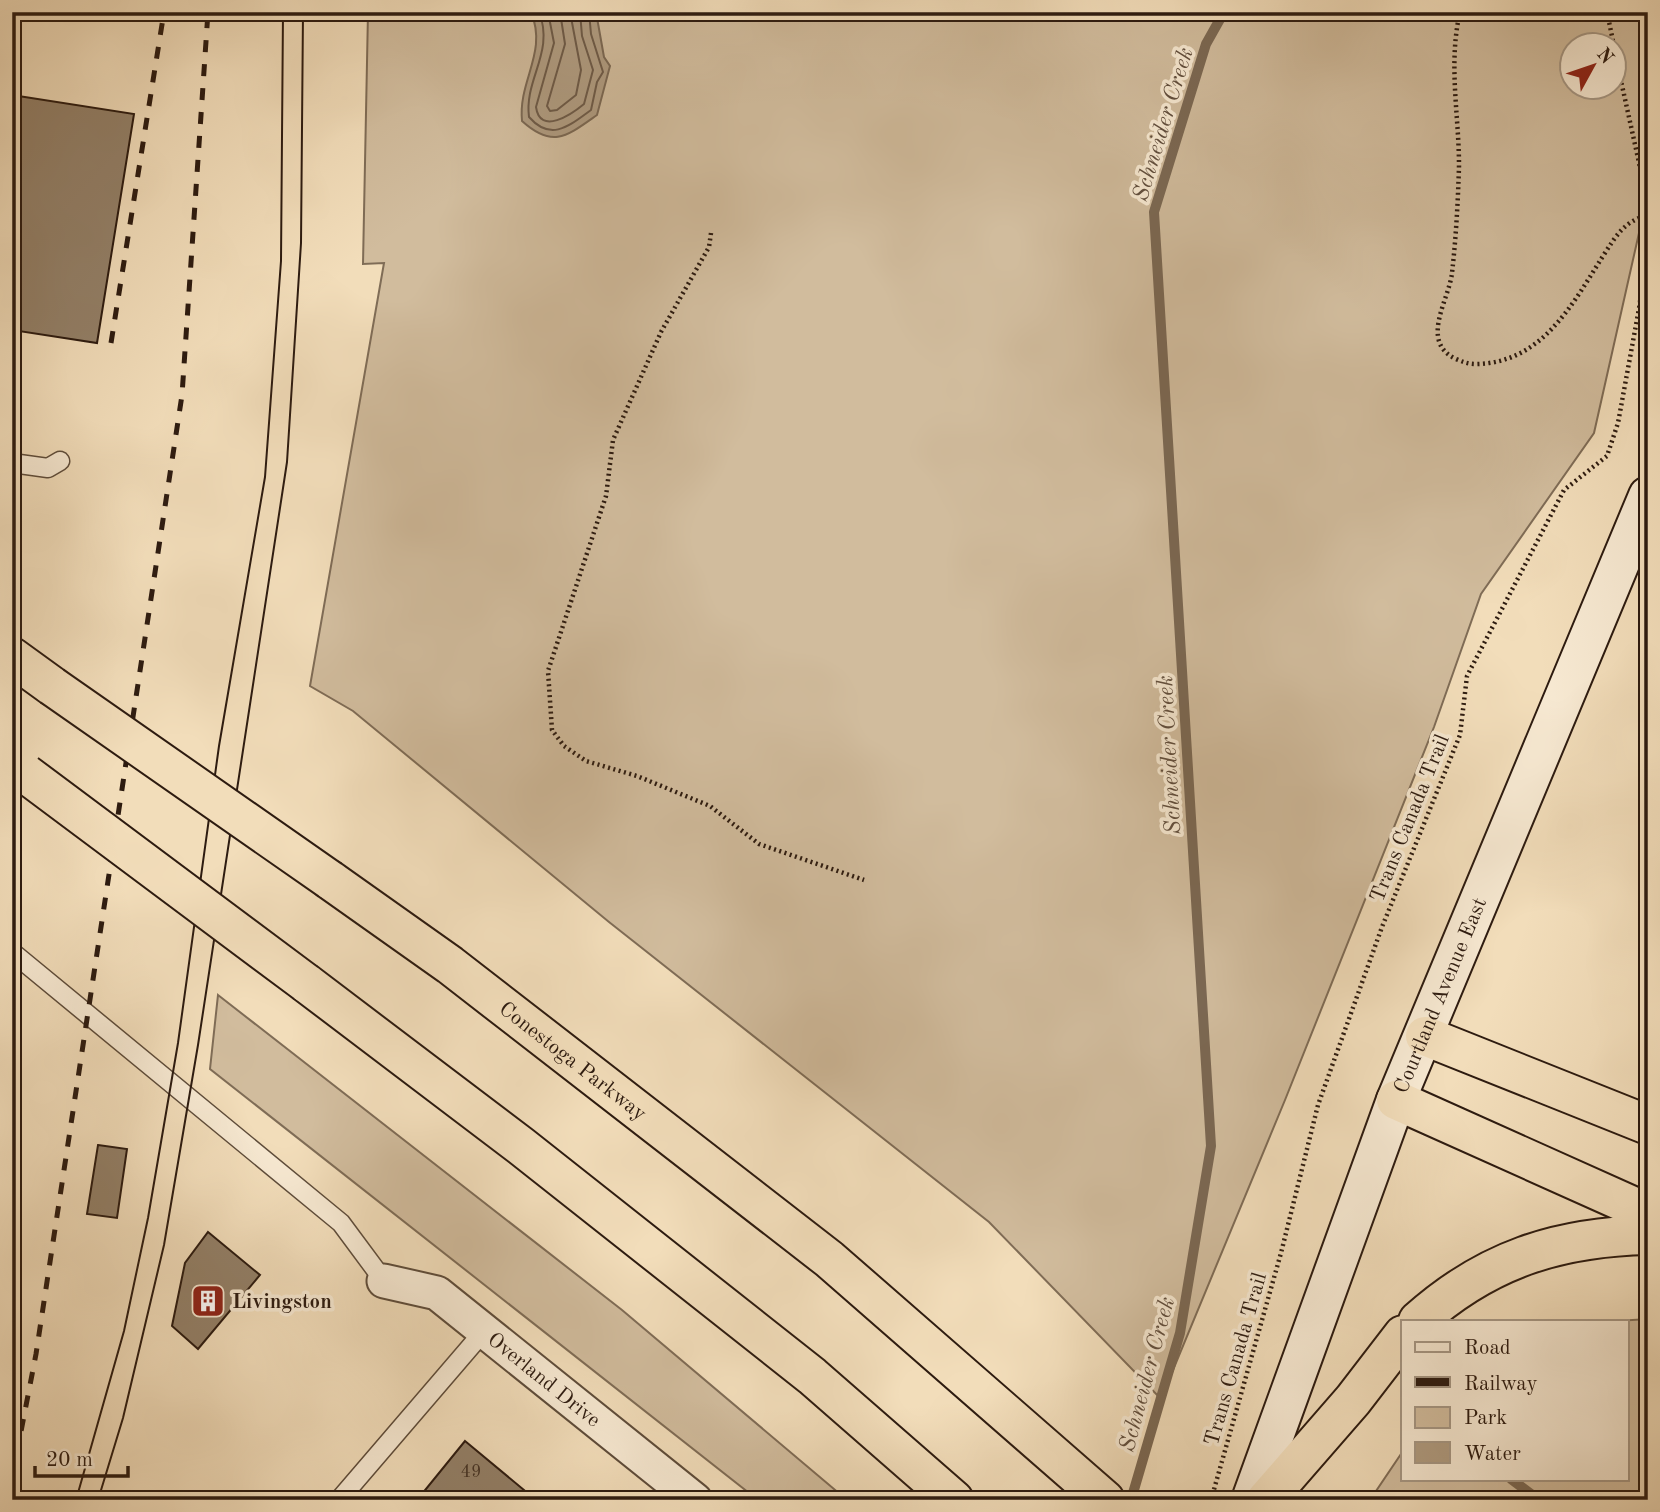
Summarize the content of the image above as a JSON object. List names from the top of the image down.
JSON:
{
  "streets": {
    "highway": ["Conestoga Parkway"],
    "main road": ["Courtland Avenue East"],
    "street": ["Overland Drive"],
    "path": ["Trans Canada Trail"]
  },
  "water": ["Schneider Creek"],
  "places": {
    "building": ["Livingston"]
  },
  "house_numbers": ["49"],
  "legend": [
    "Road",
    "Railway",
    "Park",
    "Water"
  ],
  "scale_bar": "20 m",
  "north": "top right"
}
